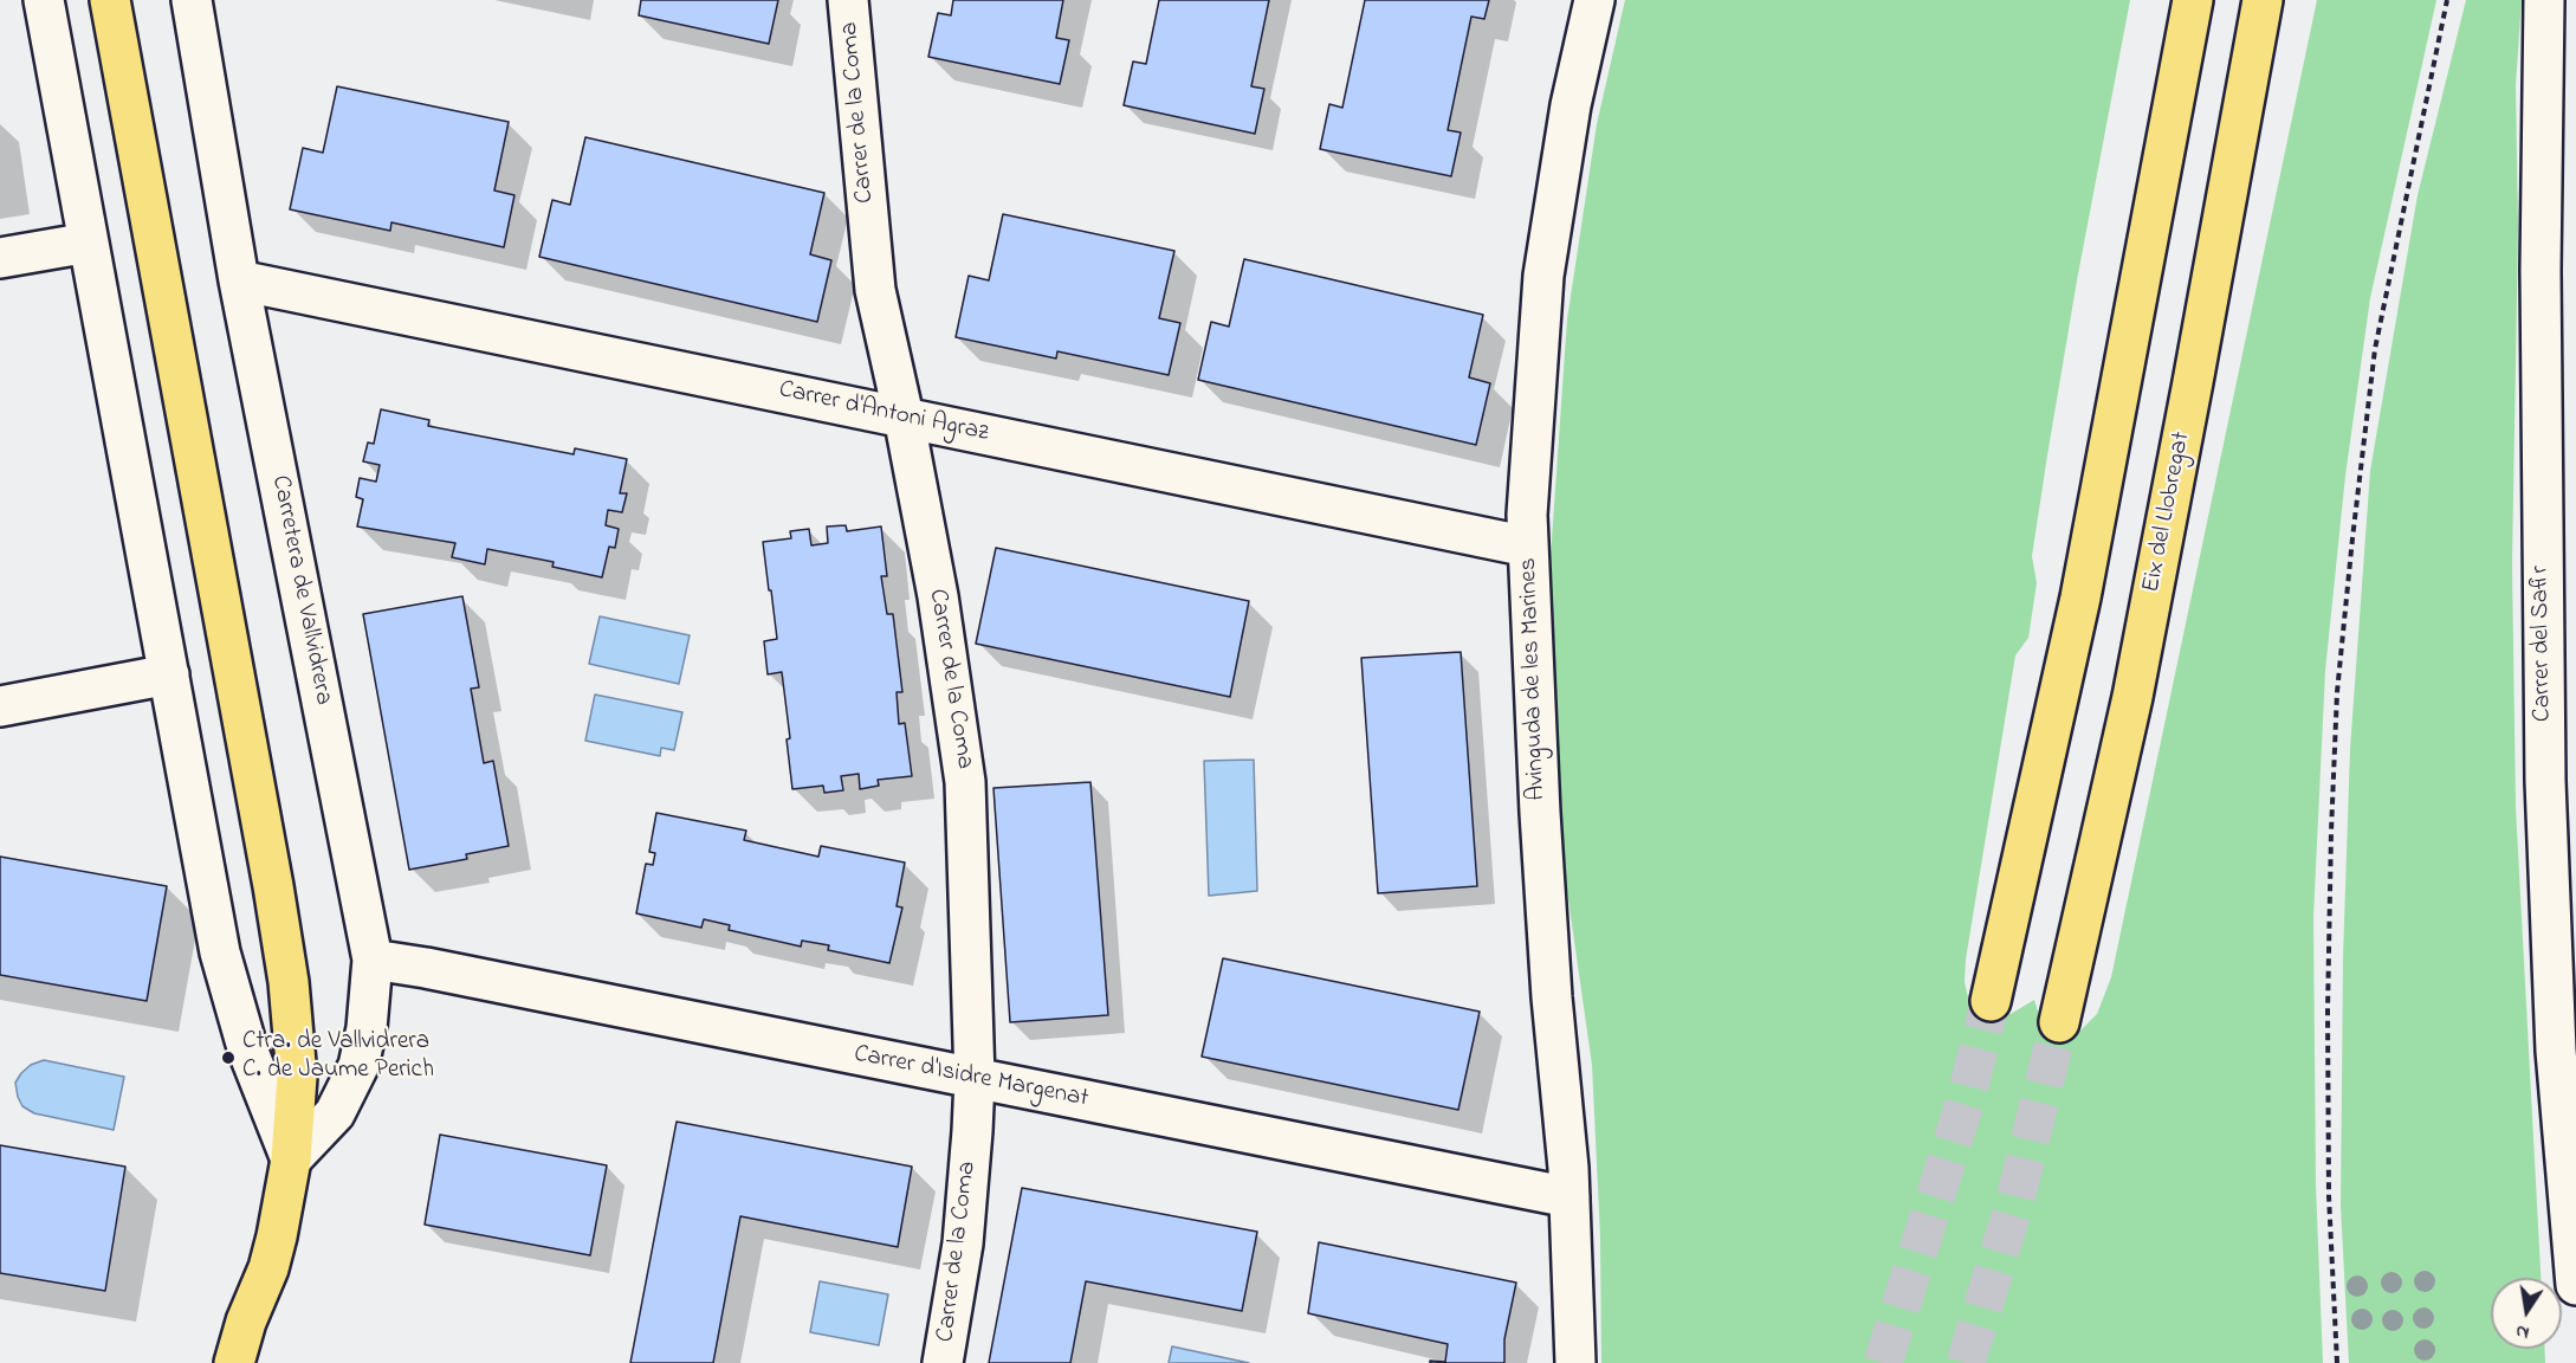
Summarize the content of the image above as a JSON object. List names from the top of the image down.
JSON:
{
  "streets": {
    "main road": ["Eix del Llobregat"],
    "street": [
      "Carrer de la Coma",
      "Carrer d'Antoni Agraz",
      "Carretera de Vallvidrera",
      "Carrer del Safir",
      "Avinguda de les Marines",
      "Carrer d'Isidre Margenat"
    ]
  },
  "crossings": [
    ["Carrer de la Coma", "Carrer d'Antoni Agraz"],
    ["Carrer de la Coma", "Carrer d'Isidre Margenat"],
    ["Carrer d'Antoni Agraz", "Carretera de Vallvidrera"],
    ["Carrer d'Antoni Agraz", "Avinguda de les Marines"],
    ["Carretera de Vallvidrera", "Carrer d'Isidre Margenat"],
    ["Avinguda de les Marines", "Carrer d'Isidre Margenat"]
  ],
  "places": ["Ctra. de Vallvidrera C. de Jaume Perich"],
  "north": "bottom"
}
